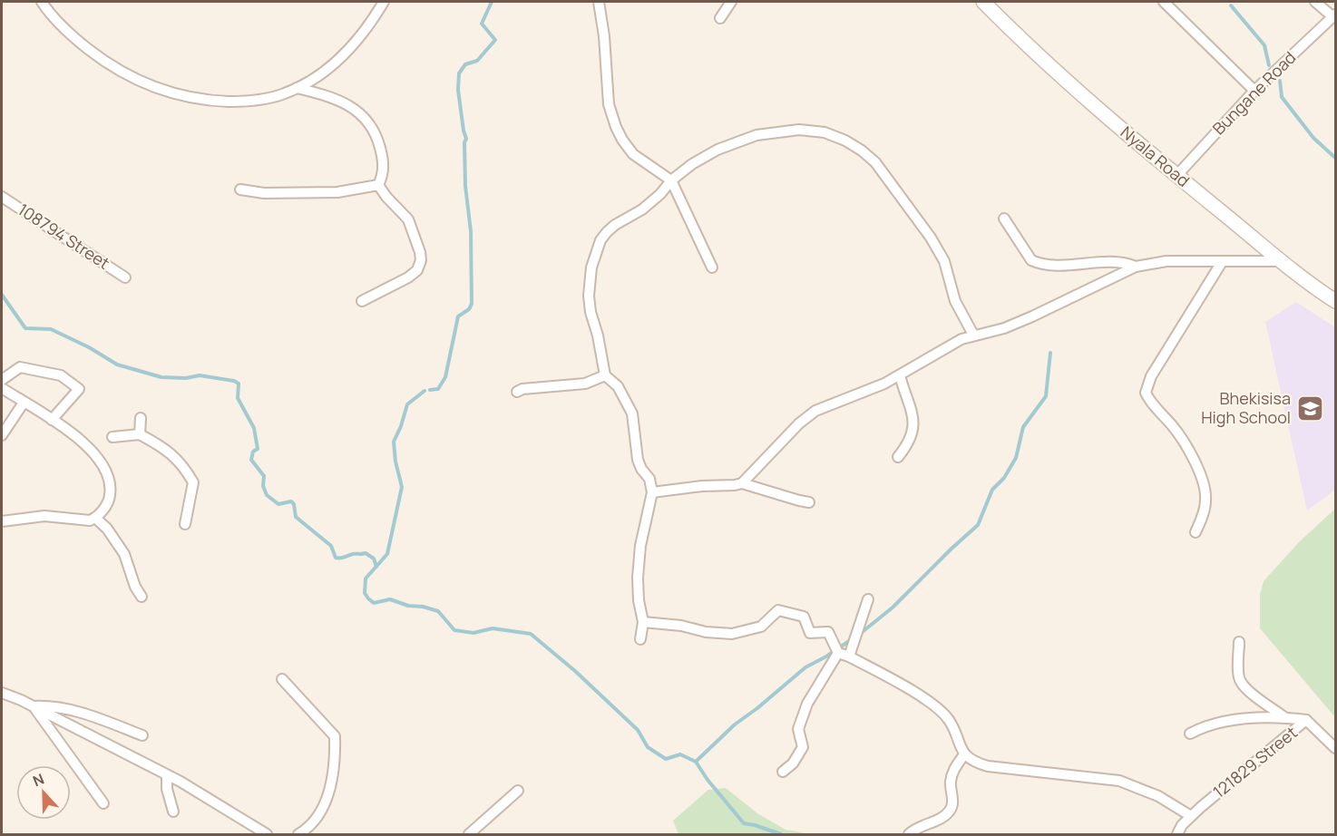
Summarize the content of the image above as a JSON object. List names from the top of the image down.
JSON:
{
  "streets": {
    "street": [
      "Bungane Road",
      "Nyala Road",
      "108794 Street",
      "121829 Street"
    ]
  },
  "crossings": [
    ["Bungane Road", "Nyala Road"]
  ],
  "places": {
    "school or university": ["Bhekisisa High School"]
  },
  "north": "top"
}
